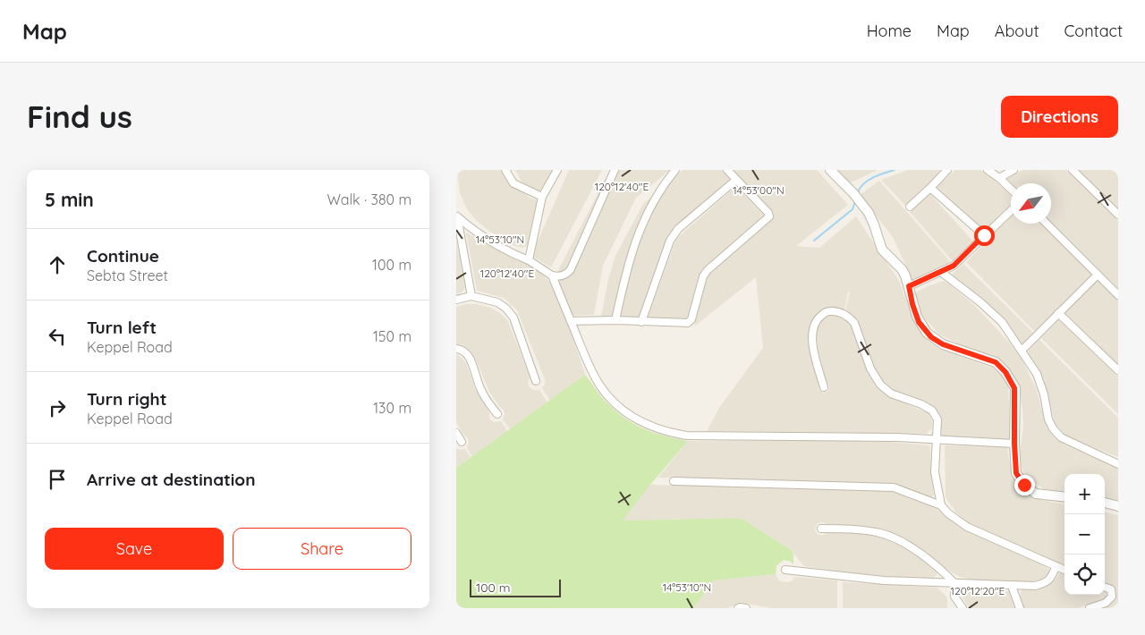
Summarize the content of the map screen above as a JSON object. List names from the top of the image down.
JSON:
{
  "scale_bar": "100 m",
  "north": "bottom left",
  "page": {
    "header": "Map",
    "nav": [
      "Home",
      "Map",
      "About",
      "Contact"
    ],
    "buttons": [
      "Directions",
      ["Save", "Share"]
    ],
    "title": "Find us",
    "heading": ["5 min", "Walk · 380 m"],
    "list": [
      ["Continue", "Sebta Street", "100 m"],
      ["Turn left", "Keppel Road", "150 m"],
      ["Turn right", "Keppel Road", "130 m"],
      "Arrive at destination"
    ],
    "map_buttons": ["+", "−"],
    "scale": "100 m"
  },
  "coordinates": [
    "120°12'40\"E",
    "14°53'00\"N",
    "14°53'10\"N",
    "120°12'20\"E"
  ]
}
